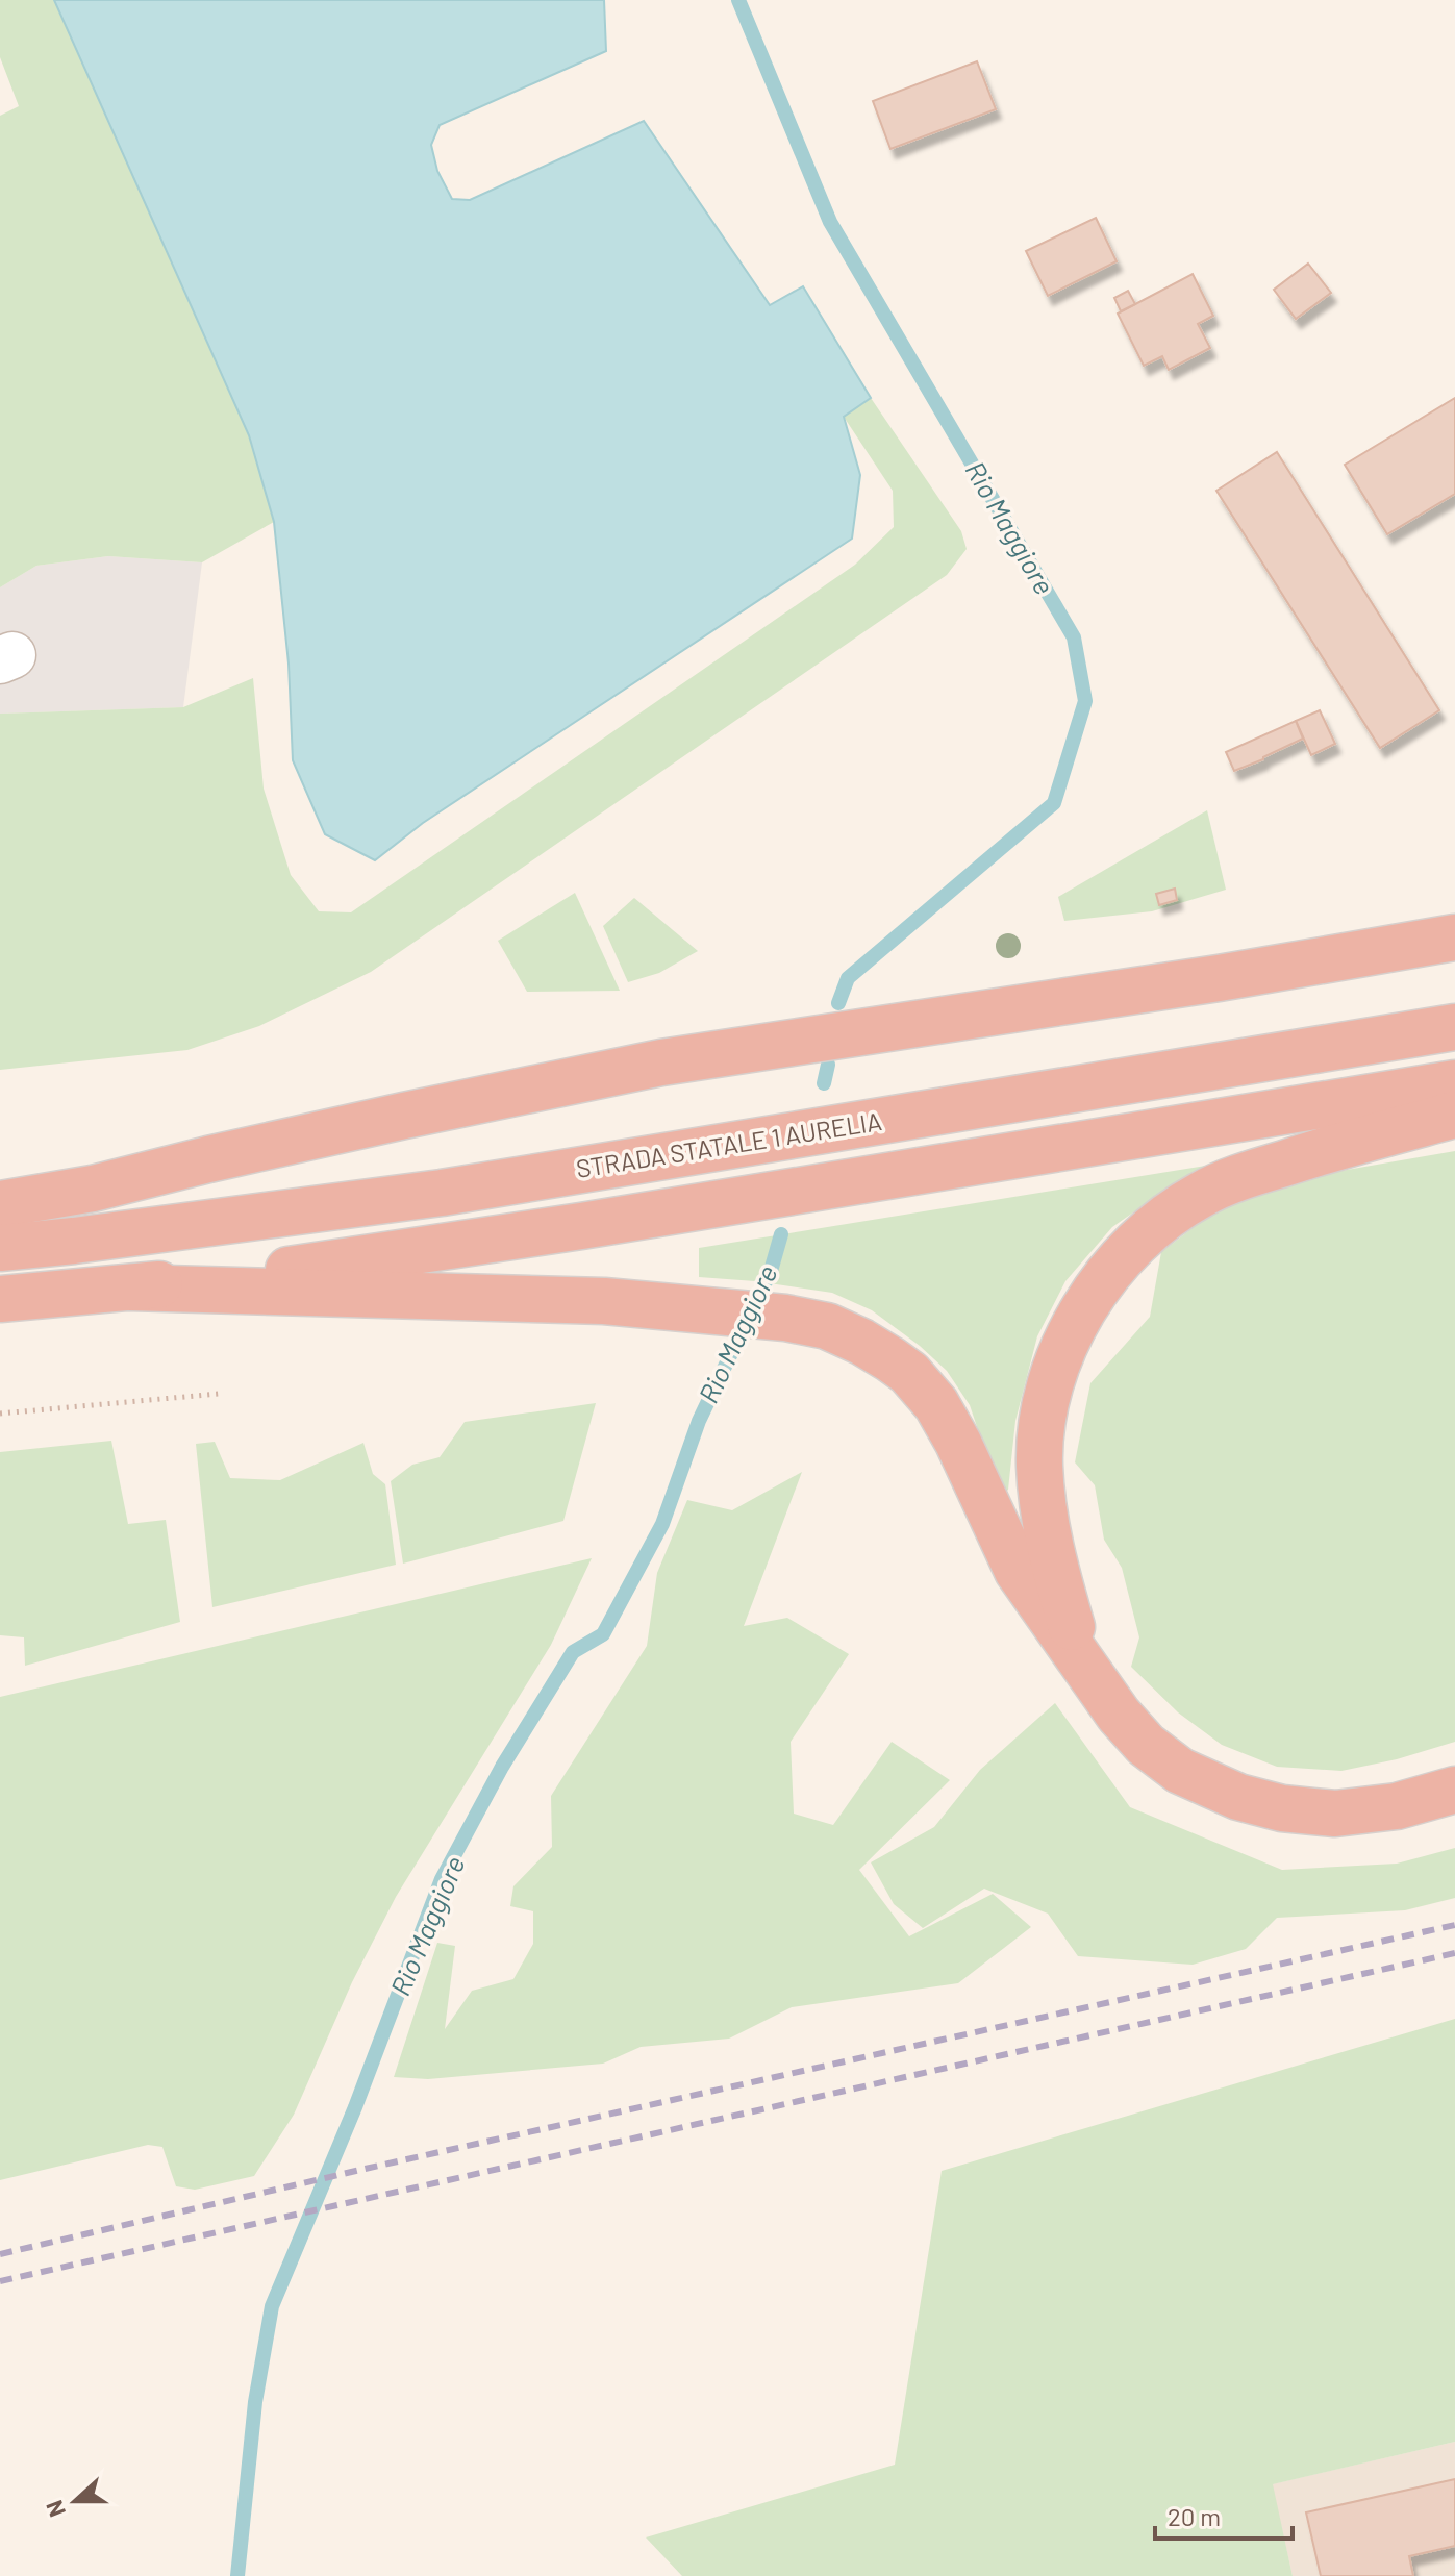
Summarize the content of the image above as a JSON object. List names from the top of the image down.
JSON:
{
  "streets": {
    "highway": ["STRADA STATALE 1 AURELIA"]
  },
  "water": ["Rio Maggiore"],
  "scale_bar": "20 m",
  "north": "left"
}
